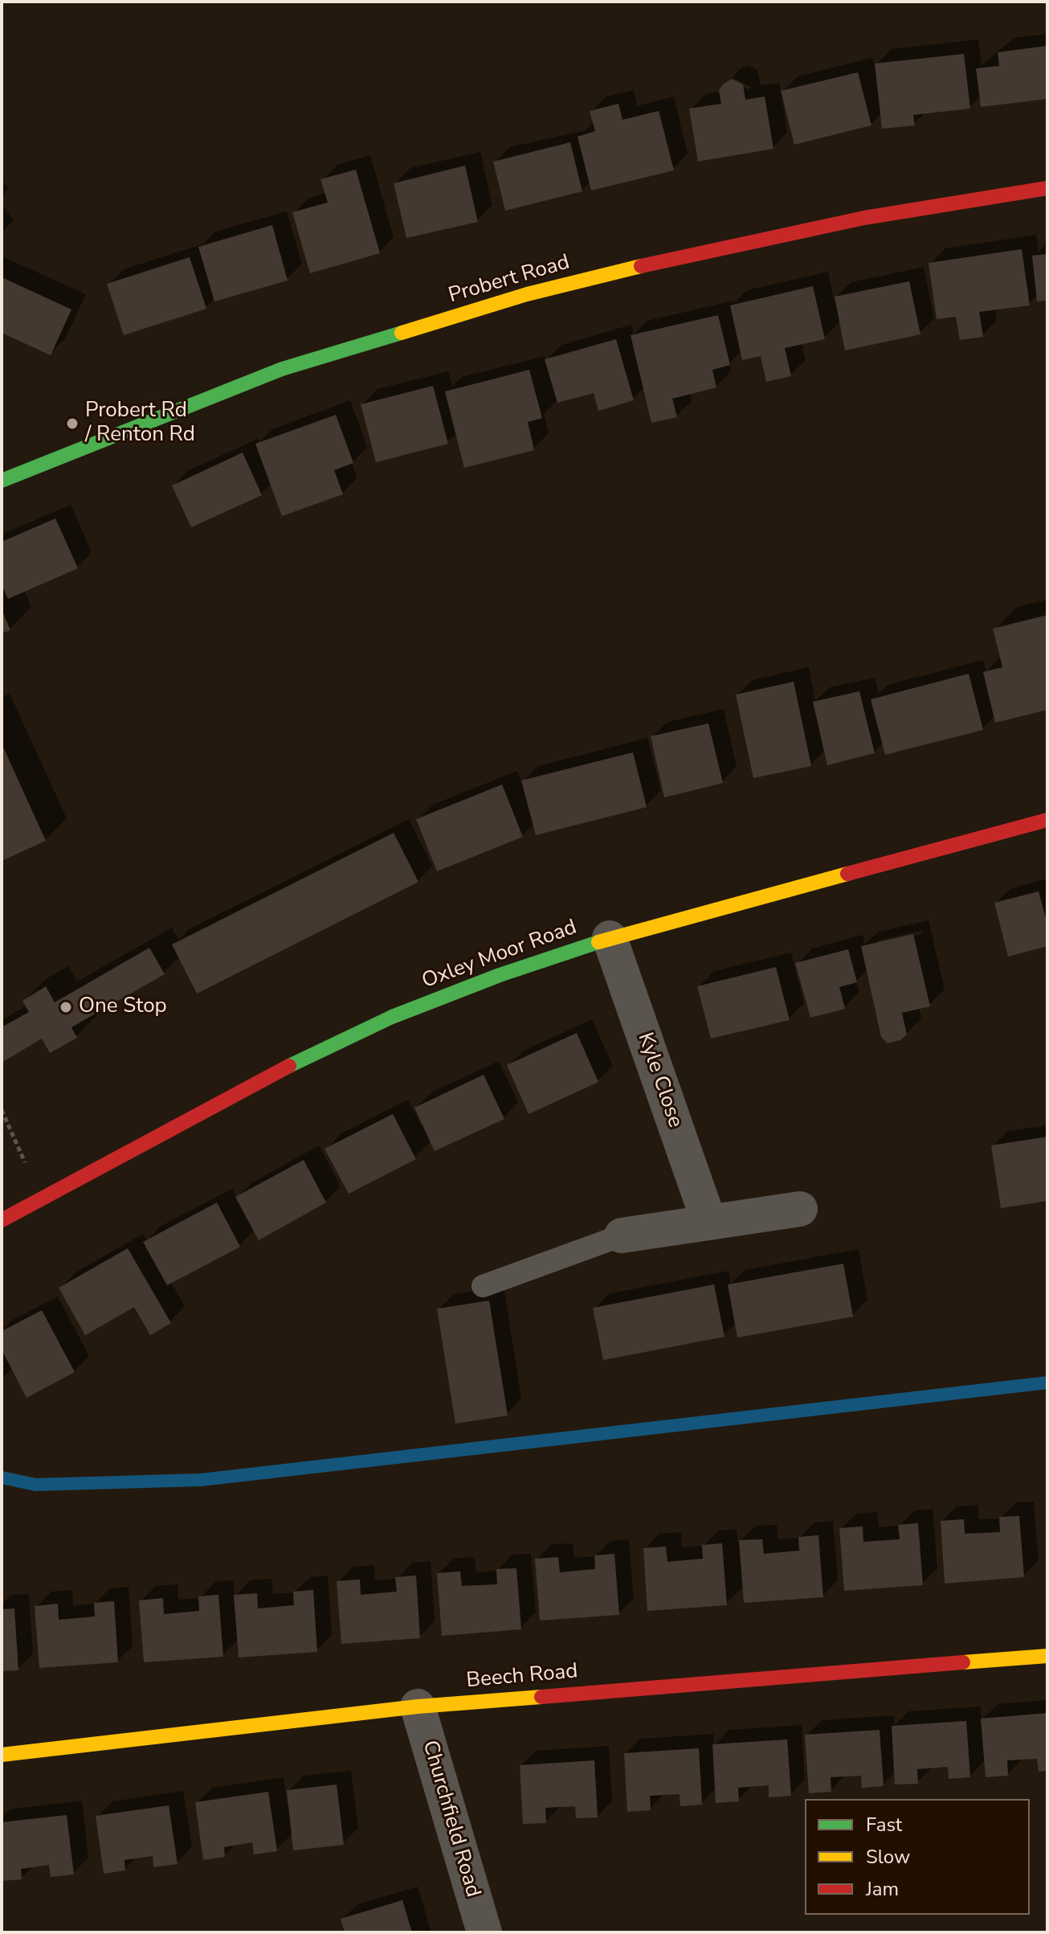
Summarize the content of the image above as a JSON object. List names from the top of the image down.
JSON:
{
  "streets": {
    "street": [
      "Probert Road",
      "Oxley Moor Road",
      "Kyle Close",
      "Beech Road",
      "Churchfield Road"
    ]
  },
  "crossings": [
    ["Oxley Moor Road", "Kyle Close"],
    ["Beech Road", "Churchfield Road"]
  ],
  "places": ["Probert Rd / Renton Rd", "One Stop"],
  "legend": ["Fast", "Slow", "Jam"]
}
